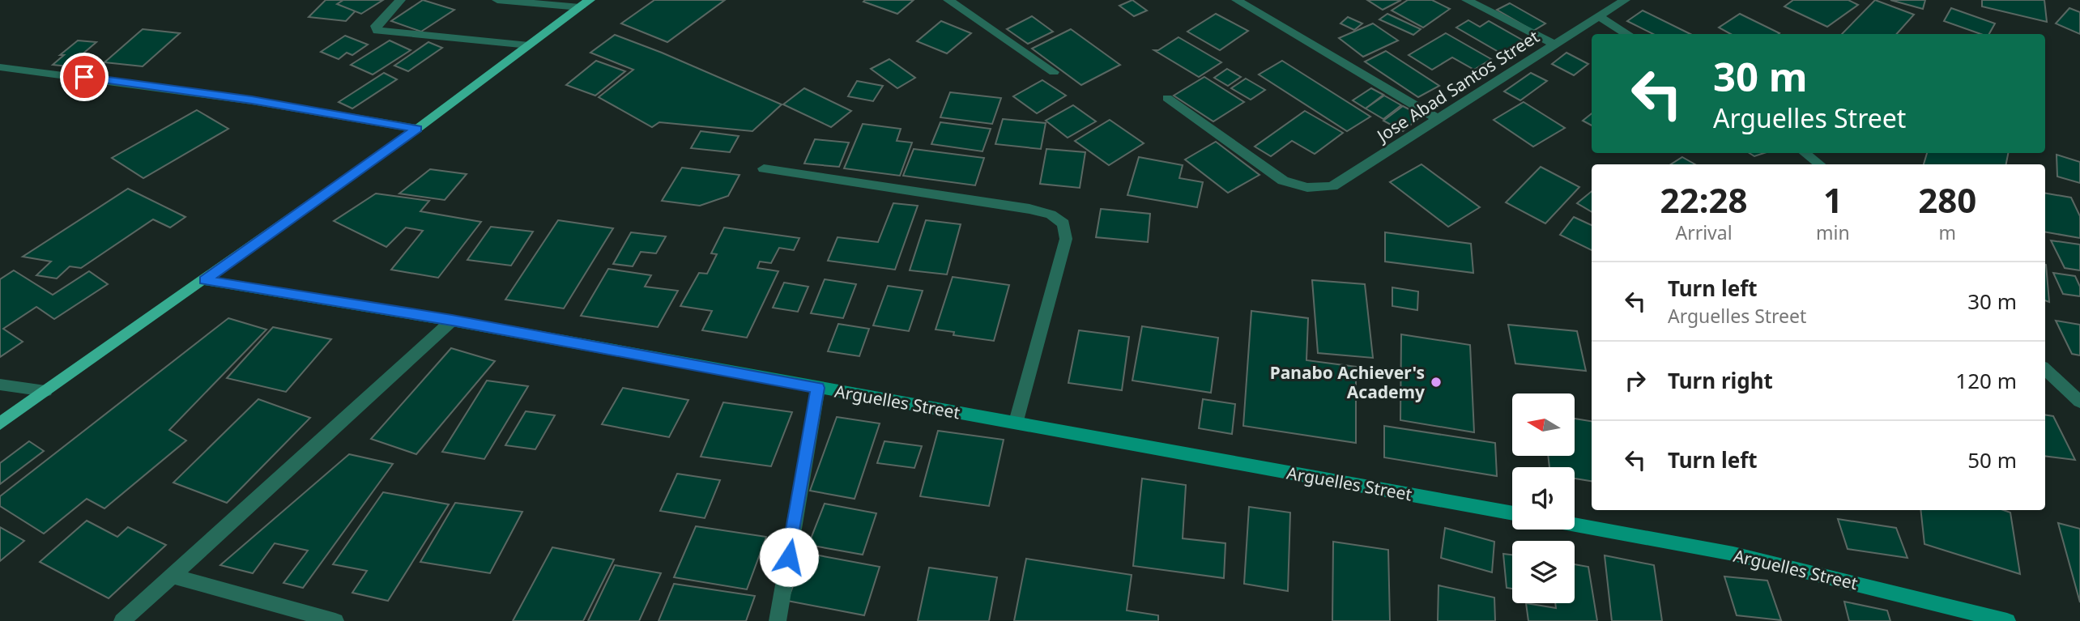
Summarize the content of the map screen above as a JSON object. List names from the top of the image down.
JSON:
{
  "streets": {
    "street": ["Jose Abad Santos Street", "Arguelles Street"]
  },
  "places": ["Panabo Achiever's Academy"],
  "north": "left",
  "page": {
    "turn": ["30 m", "Arguelles Street"],
    "eta": [
      "22:28",
      "Arrival",
      "1",
      "min",
      "280",
      "m"
    ],
    "list": [
      {
        "name": "Turn left",
        "note": "Arguelles Street",
        "value": "30 m"
      },
      {
        "name": "Turn right",
        "value": "120 m"
      },
      {
        "name": "Turn left",
        "value": "50 m"
      }
    ]
  }
}
